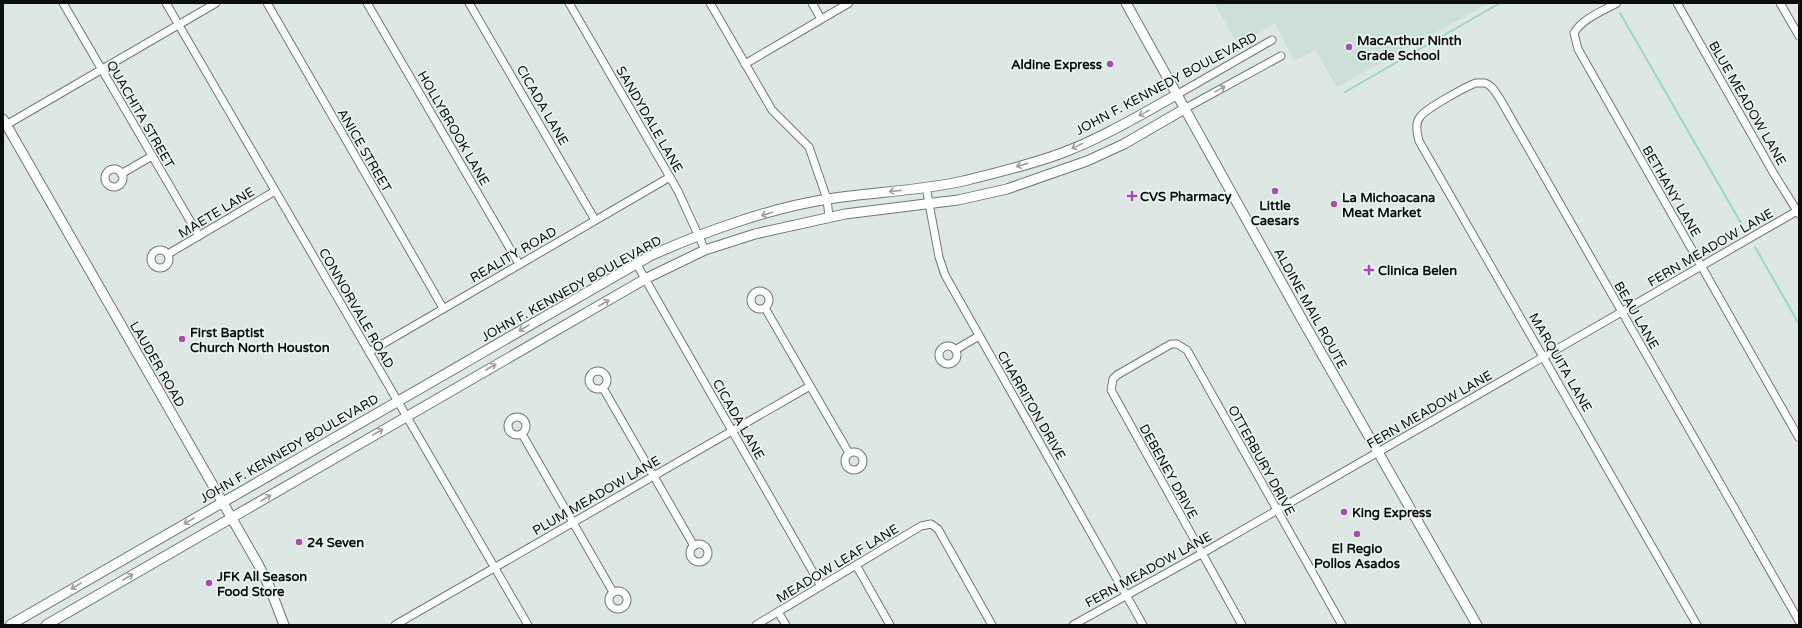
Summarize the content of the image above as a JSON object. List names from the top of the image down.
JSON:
{
  "streets": {
    "main road": ["JOHN F. KENNEDY BOULEVARD", "ALDINE MAIL ROUTE", "LAUDER ROAD"],
    "street": [
      "BLUE MEADOW LANE",
      "CICADA LANE",
      "QUACHITA STREET",
      "SANDYDALE LANE",
      "HOLLYBROOK LANE",
      "ANICE STREET",
      "BETHANY LANE",
      "MAETE LANE",
      "FERN MEADOW LANE",
      "REALITY ROAD",
      "CONNORVALE ROAD",
      "BEAU LANE",
      "MARQUITA LANE",
      "CHARRITON DRIVE",
      "OTTERBURY DRIVE",
      "DEBENEY DRIVE",
      "PLUM MEADOW LANE",
      "MEADOW LEAF LANE"
    ]
  },
  "crossings": [
    ["JOHN F. KENNEDY BOULEVARD", "CICADA LANE"],
    ["JOHN F. KENNEDY BOULEVARD", "SANDYDALE LANE"],
    ["JOHN F. KENNEDY BOULEVARD", "CONNORVALE ROAD"],
    ["JOHN F. KENNEDY BOULEVARD", "ALDINE MAIL ROUTE"],
    ["JOHN F. KENNEDY BOULEVARD", "LAUDER ROAD"],
    ["JOHN F. KENNEDY BOULEVARD", "CHARRITON DRIVE"],
    ["BLUE MEADOW LANE", "FERN MEADOW LANE"],
    ["CICADA LANE", "REALITY ROAD"],
    ["CICADA LANE", "PLUM MEADOW LANE"],
    ["CICADA LANE", "MEADOW LEAF LANE"],
    ["QUACHITA STREET", "MAETE LANE"],
    ["SANDYDALE LANE", "REALITY ROAD"],
    ["HOLLYBROOK LANE", "REALITY ROAD"],
    ["ANICE STREET", "REALITY ROAD"],
    ["BETHANY LANE", "FERN MEADOW LANE"],
    ["MAETE LANE", "CONNORVALE ROAD"],
    ["FERN MEADOW LANE", "ALDINE MAIL ROUTE"],
    ["FERN MEADOW LANE", "BEAU LANE"],
    ["FERN MEADOW LANE", "MARQUITA LANE"],
    ["FERN MEADOW LANE", "CHARRITON DRIVE"],
    ["FERN MEADOW LANE", "OTTERBURY DRIVE"],
    ["FERN MEADOW LANE", "DEBENEY DRIVE"],
    ["REALITY ROAD", "CONNORVALE ROAD"],
    ["CONNORVALE ROAD", "PLUM MEADOW LANE"],
    ["BEAU LANE", "MARQUITA LANE"],
    ["OTTERBURY DRIVE", "DEBENEY DRIVE"]
  ],
  "one_way": ["JOHN F. KENNEDY BOULEVARD"],
  "places": {
    "other": [
      "MacArthur Ninth Grade School",
      "Aldine Express",
      "Little Caesars",
      "La Michoacana Meat Market",
      "First Baptist Church North Houston",
      "King Express",
      "El Regio Pollos Asados",
      "24 Seven",
      "JFK All Season Food Store"
    ],
    "health": ["CVS Pharmacy", "Clinica Belen"]
  }
}
